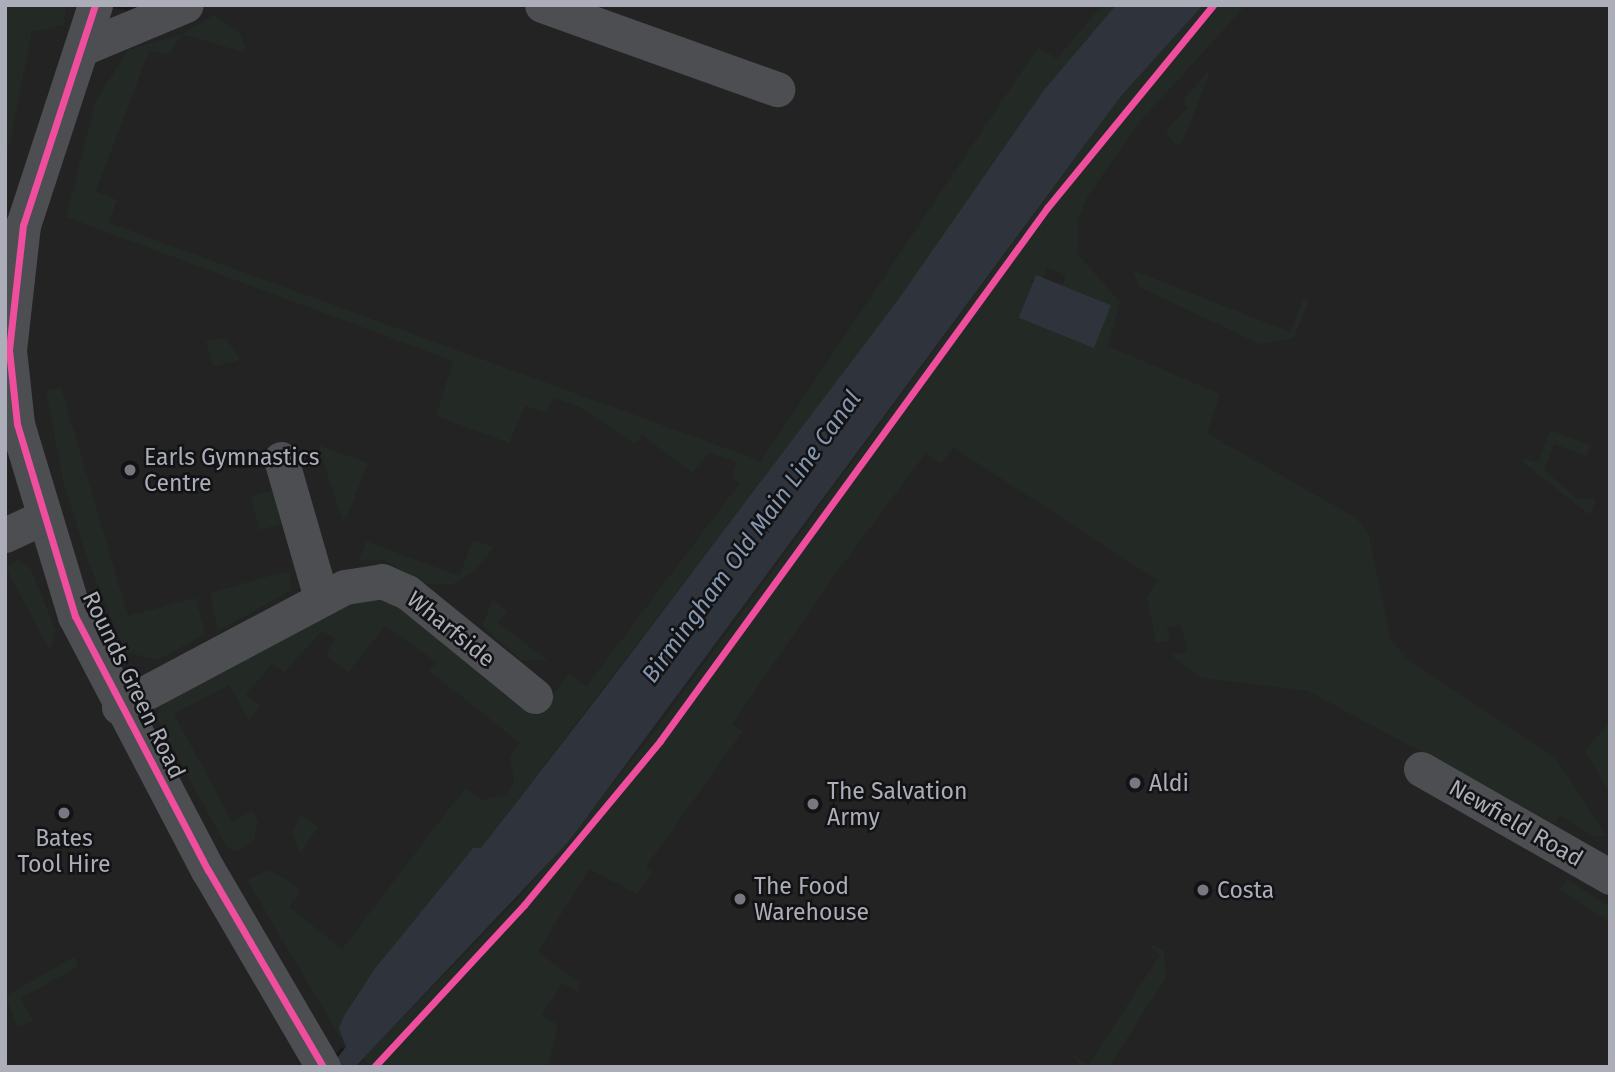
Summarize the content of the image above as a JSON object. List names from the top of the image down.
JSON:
{
  "streets": {
    "street": ["Wharfside", "Rounds Green Road", "Newfield Road"]
  },
  "crossings": [
    ["Wharfside", "Rounds Green Road"]
  ],
  "water": ["Birmingham Old Main Line Canal"],
  "places": [
    "Earls Gymnastics Centre",
    "Aldi",
    "The Salvation Army",
    "Bates Tool Hire",
    "Costa",
    "The Food Warehouse"
  ]
}
